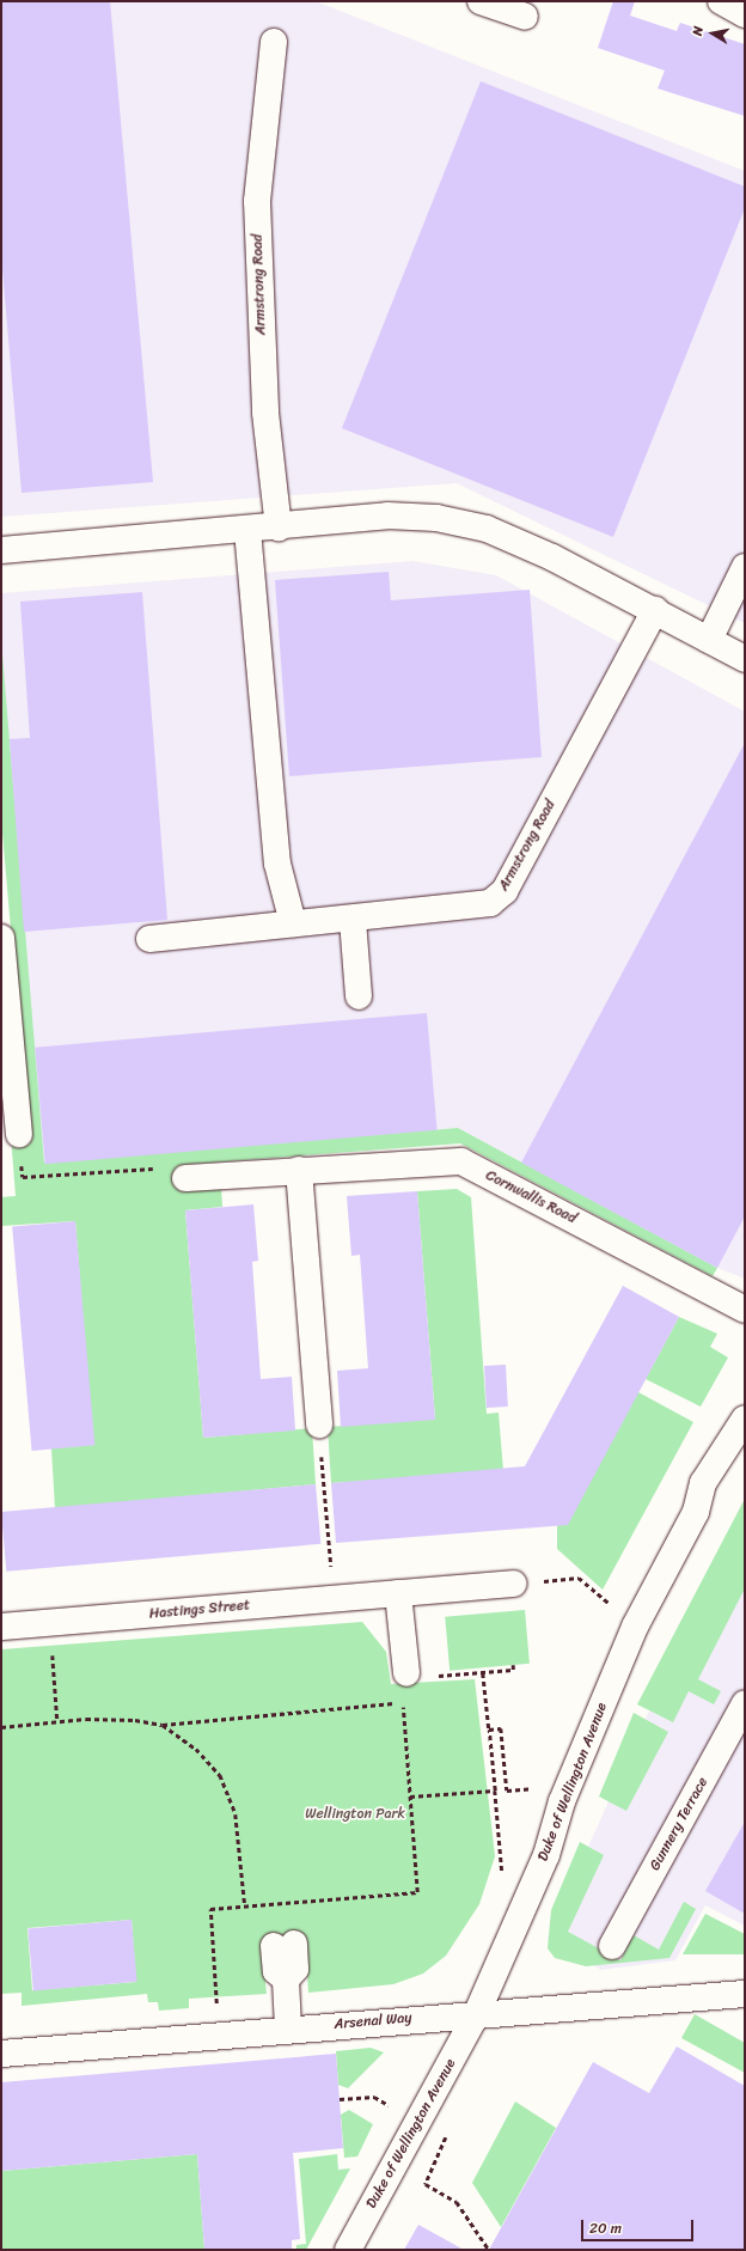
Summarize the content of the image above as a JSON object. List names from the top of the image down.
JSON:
{
  "streets": {
    "street": [
      "Armstrong Road",
      "Cornwallis Road",
      "Hastings Street",
      "Duke of Wellington Avenue",
      "Gunnery Terrace",
      "Arsenal Way"
    ]
  },
  "crossings": [
    ["Duke of Wellington Avenue", "Arsenal Way"]
  ],
  "parks": ["Wellington Park"],
  "scale_bar": "20 m",
  "north": "left"
}
